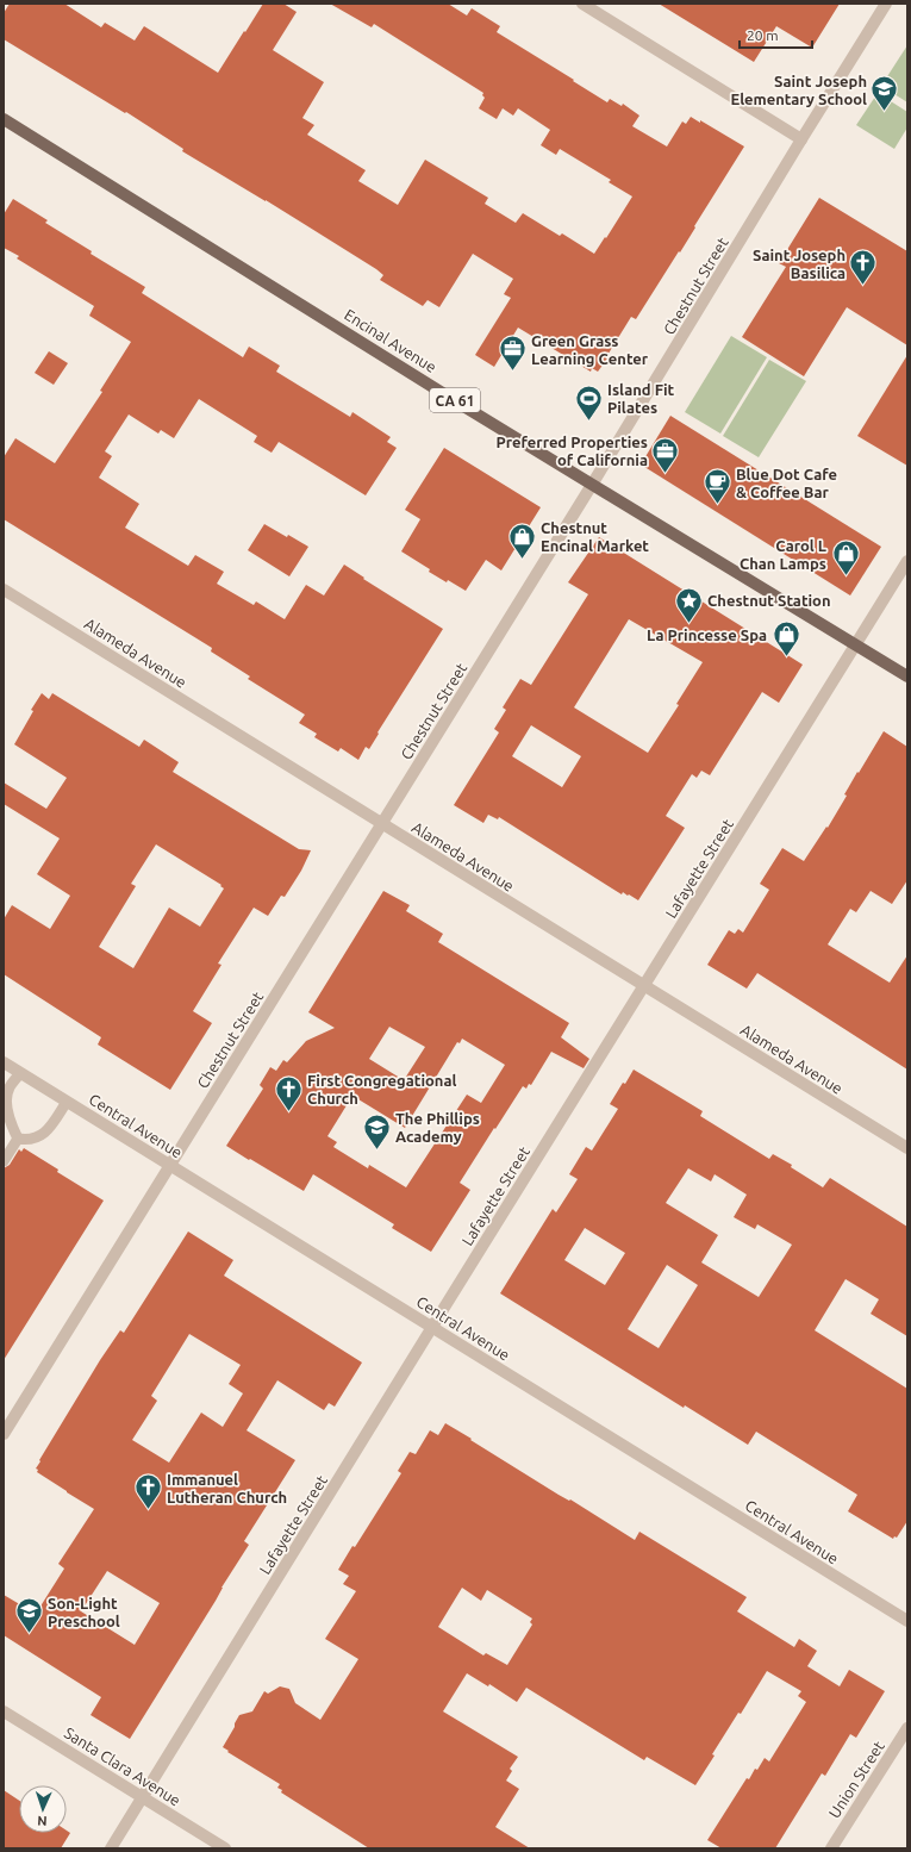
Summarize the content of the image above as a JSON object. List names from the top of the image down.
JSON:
{
  "streets": {
    "main road": ["Encinal Avenue", "CA 61"],
    "street": [
      "Chestnut Street",
      "Alameda Avenue",
      "Lafayette Street",
      "Central Avenue",
      "Santa Clara Avenue",
      "Union Street"
    ]
  },
  "crossings": [
    ["Chestnut Street", "Encinal Avenue"],
    ["Chestnut Street", "Alameda Avenue"],
    ["Chestnut Street", "Central Avenue"],
    ["Encinal Avenue", "Lafayette Street"],
    ["Alameda Avenue", "Lafayette Street"],
    ["Lafayette Street", "Central Avenue"],
    ["Lafayette Street", "Santa Clara Avenue"]
  ],
  "places": {
    "school or university": ["Saint Joseph Elementary School", "The Phillips Academy", "Son-Light Preschool"],
    "church": ["Saint Joseph Basilica", "First Congregational Church", "Immanuel Lutheran Church"],
    "office": ["Green Grass Learning Center", "Preferred Properties of California"],
    "sports": ["Island Fit Pilates"],
    "cafe": ["Blue Dot Cafe & Coffee Bar"],
    "shop": ["Chestnut Encinal Market", "Carol L Chan Lamps", "La Princesse Spa"],
    "place": ["Chestnut Station"]
  },
  "scale_bar": "20 m",
  "north": "bottom"
}
